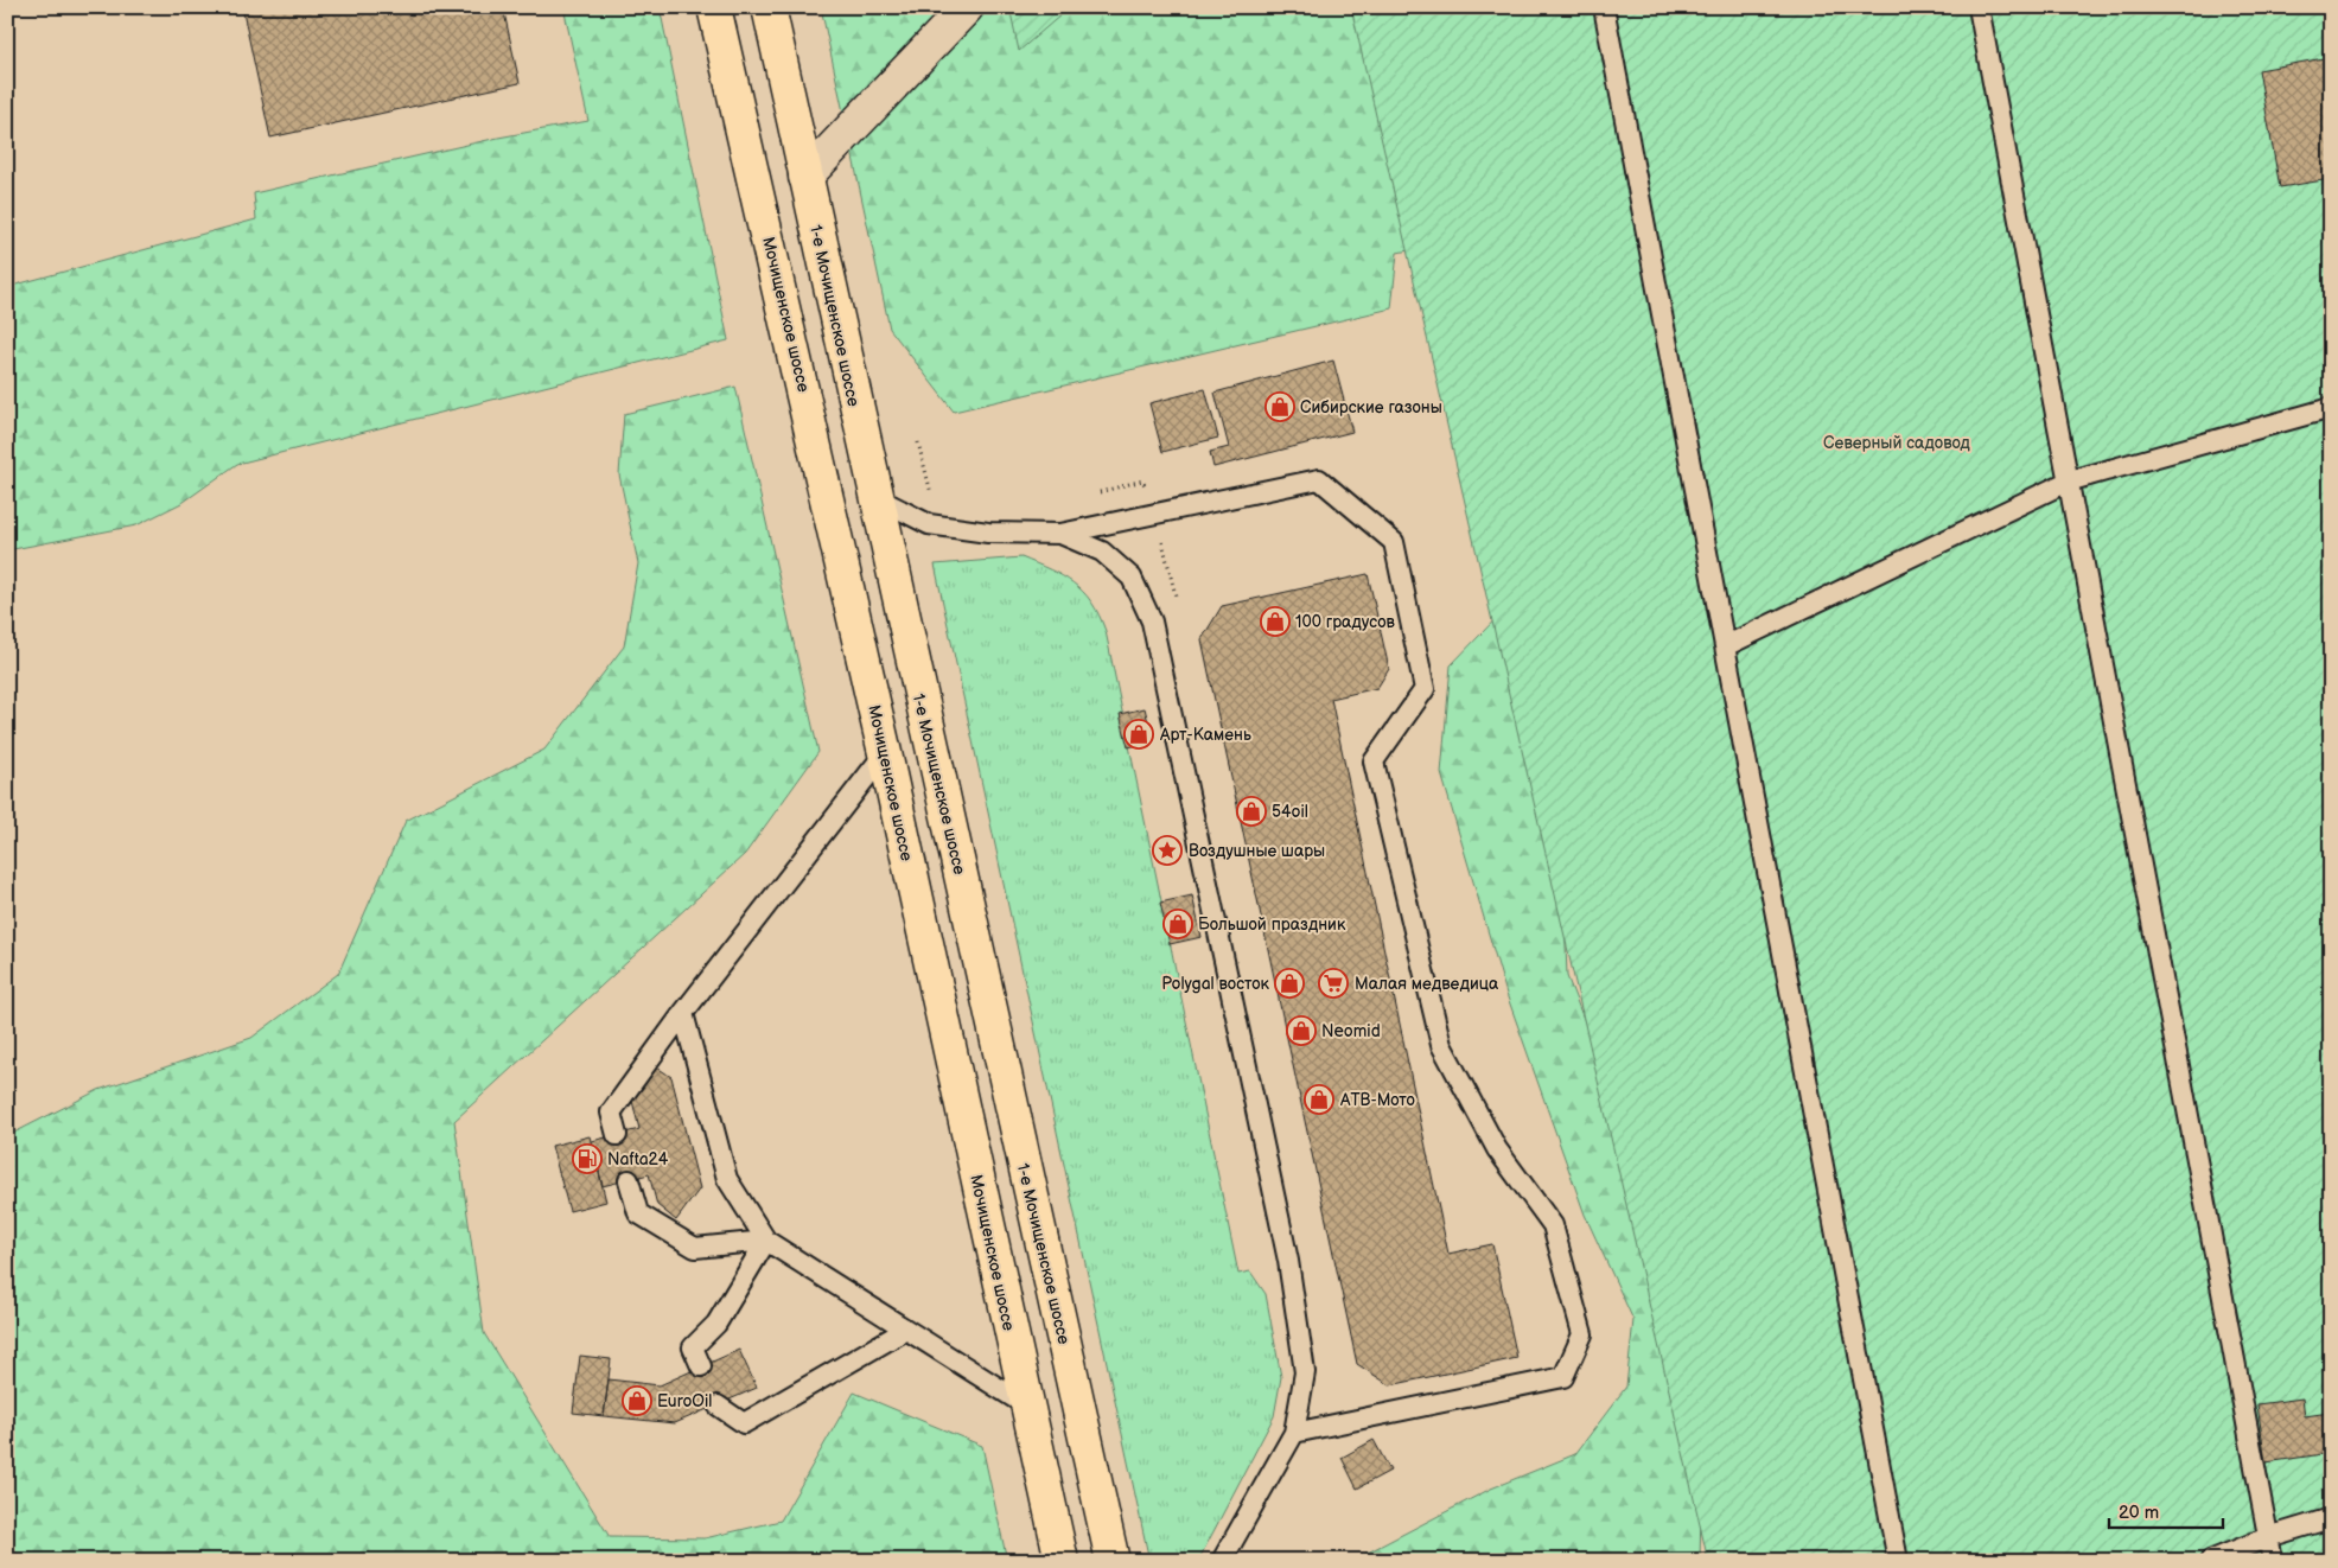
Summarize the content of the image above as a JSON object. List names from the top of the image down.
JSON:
{
  "streets": {
    "main road": ["Мочищенское шоссе", "1-е Мочищенское шоссе"]
  },
  "parks": ["Северный садовод"],
  "places": {
    "shop": [
      "Сибирские газоны",
      "100 градусов",
      "Арт-Камень",
      "54oil",
      "Большой праздник",
      "Polygal восток",
      "Neomid",
      "АТВ-Мото",
      "EuroOil"
    ],
    "place": ["Воздушные шары"],
    "supermarket": ["Малая медведица"],
    "fuel station": ["Nafta24"]
  },
  "scale_bar": "20 m"
}
